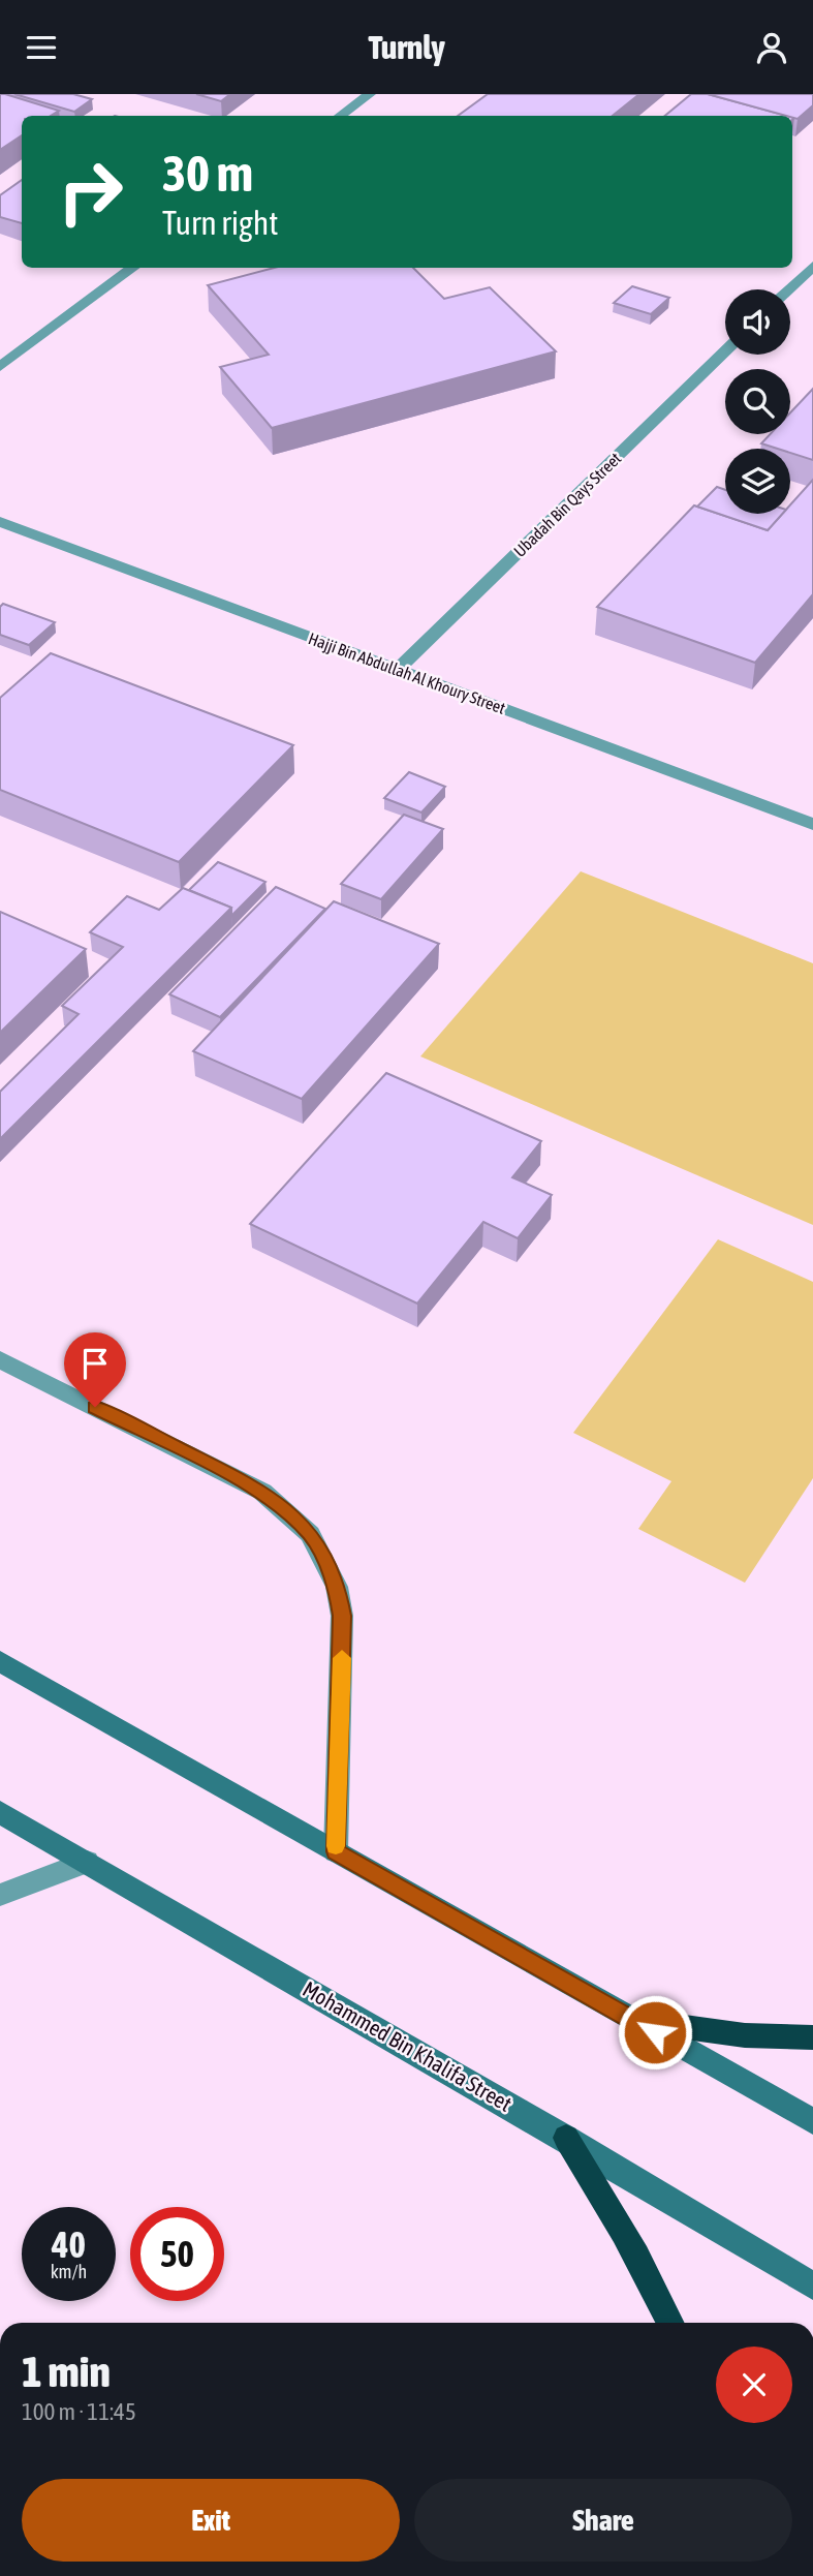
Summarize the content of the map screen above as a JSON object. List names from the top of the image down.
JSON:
{
  "streets": {
    "main road": ["Mohammed Bin Khalifa Street"],
    "street": ["Ubadah Bin Qays Street", "Hajji Bin Abdullah Al Khoury Street"]
  },
  "crossings": [
    ["Ubadah Bin Qays Street", "Hajji Bin Abdullah Al Khoury Street"]
  ],
  "page": {
    "header": "Turnly",
    "turn": ["30 m", "Turn right"],
    "speed": "40 km/h",
    "limit": "50",
    "heading": ["1 min", "100 m · 11:45"],
    "buttons": ["Exit", "Share"]
  }
}
